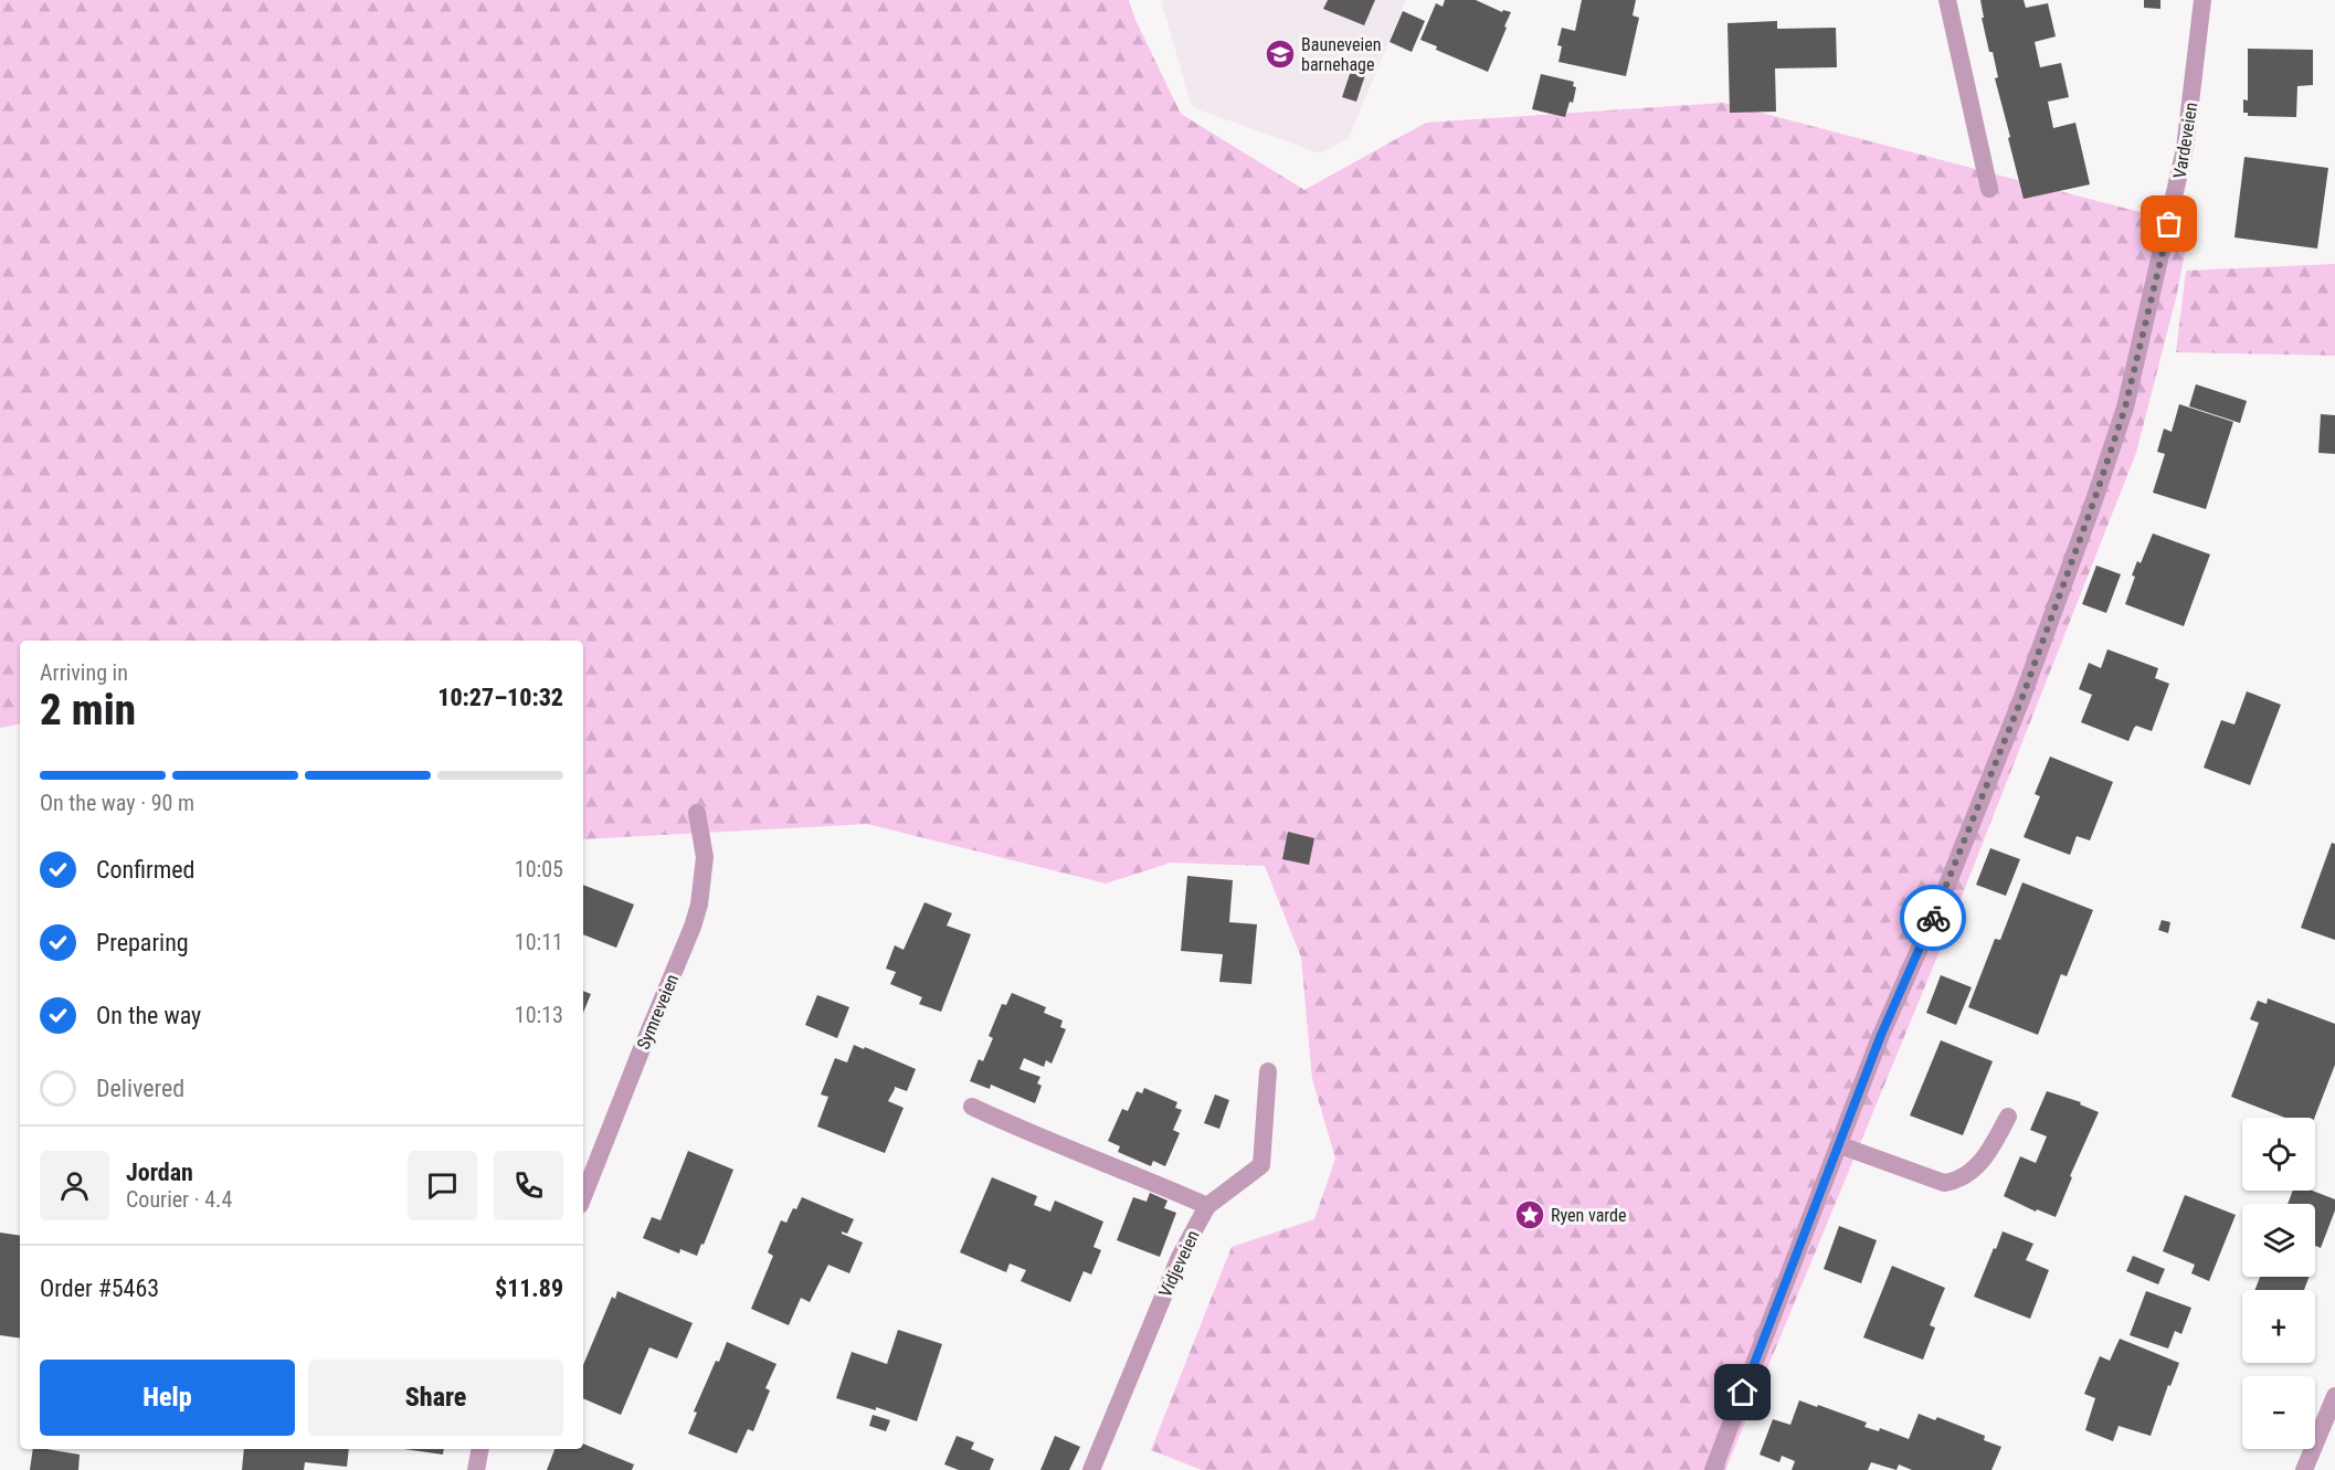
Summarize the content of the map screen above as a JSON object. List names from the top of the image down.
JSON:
{
  "streets": {
    "street": ["Vardeveien", "Symreveien", "Vidjeveien"]
  },
  "places": {
    "school or university": ["Bauneveien barnehage"],
    "place": ["Ryen varde"]
  },
  "page": {
    "heading": ["2 min", "Arriving in", "10:27–10:32"],
    "panel": [
      "Jordan",
      "Courier · 4.4",
      "Order #5463",
      "$11.89"
    ],
    "bar": "On the way · 90 m",
    "list": [
      ["Confirmed", "10:05"],
      ["Preparing", "10:11"],
      ["On the way", "10:13"],
      "Delivered"
    ],
    "map_buttons": ["+", "−"],
    "buttons": ["Help", "Share"]
  }
}
